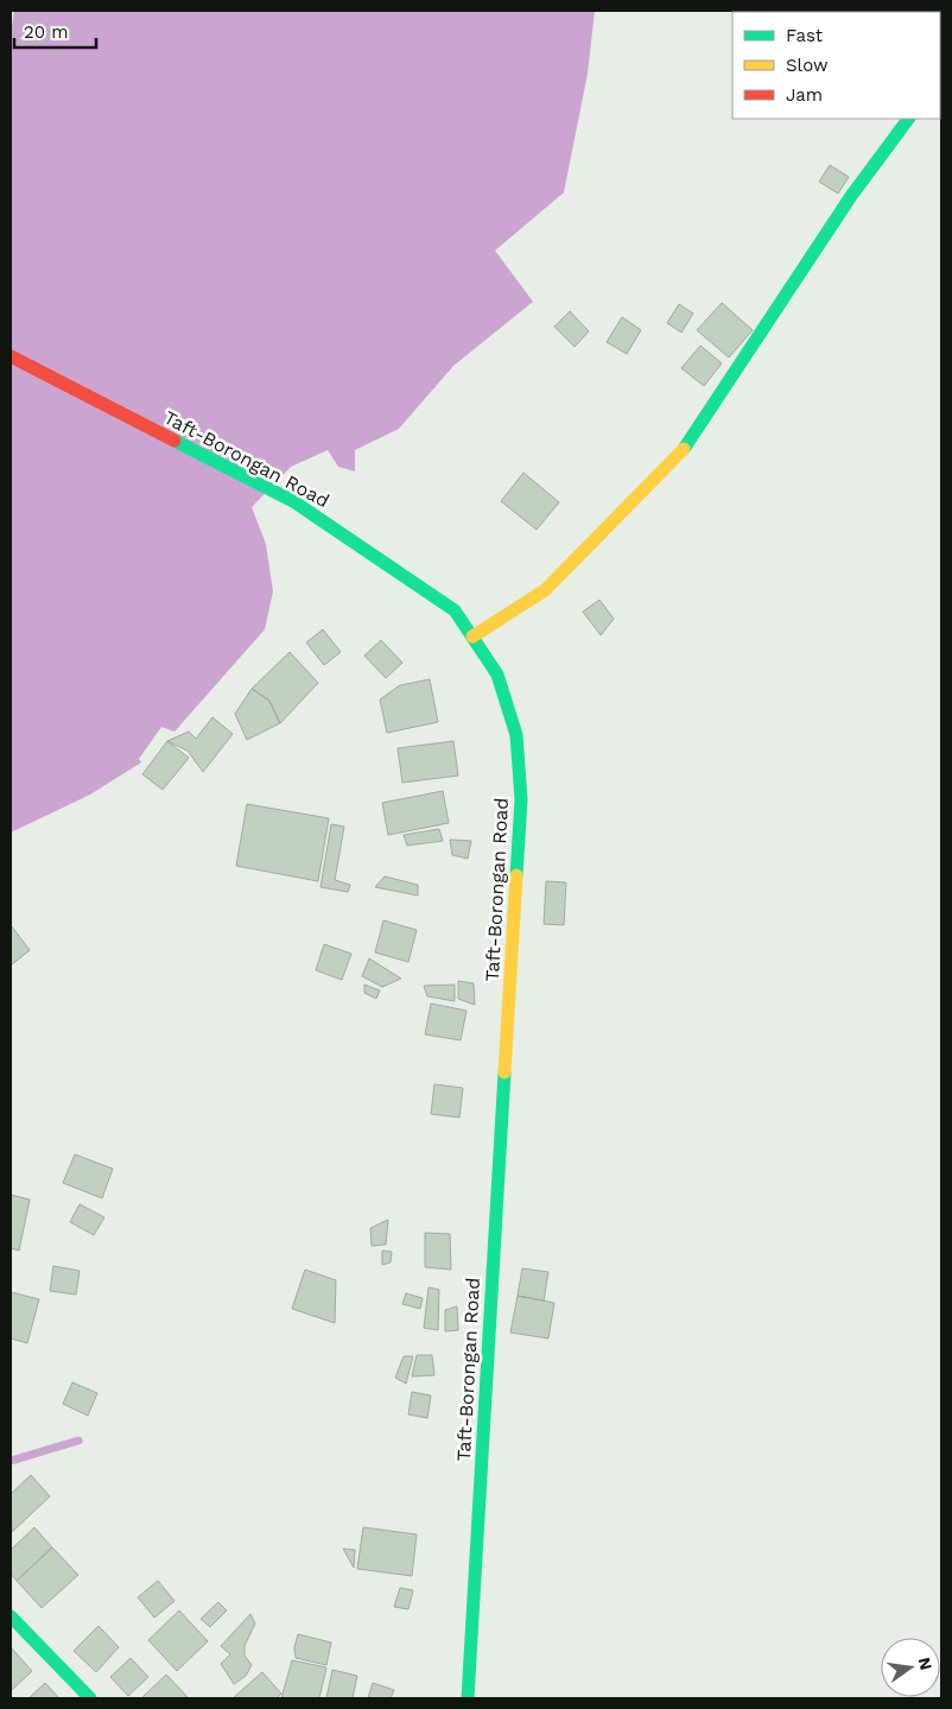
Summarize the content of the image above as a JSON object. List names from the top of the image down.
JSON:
{
  "streets": {
    "main road": ["Taft-Borongan Road"]
  },
  "legend": ["Fast", "Slow", "Jam"],
  "scale_bar": "20 m",
  "north": "right"
}
